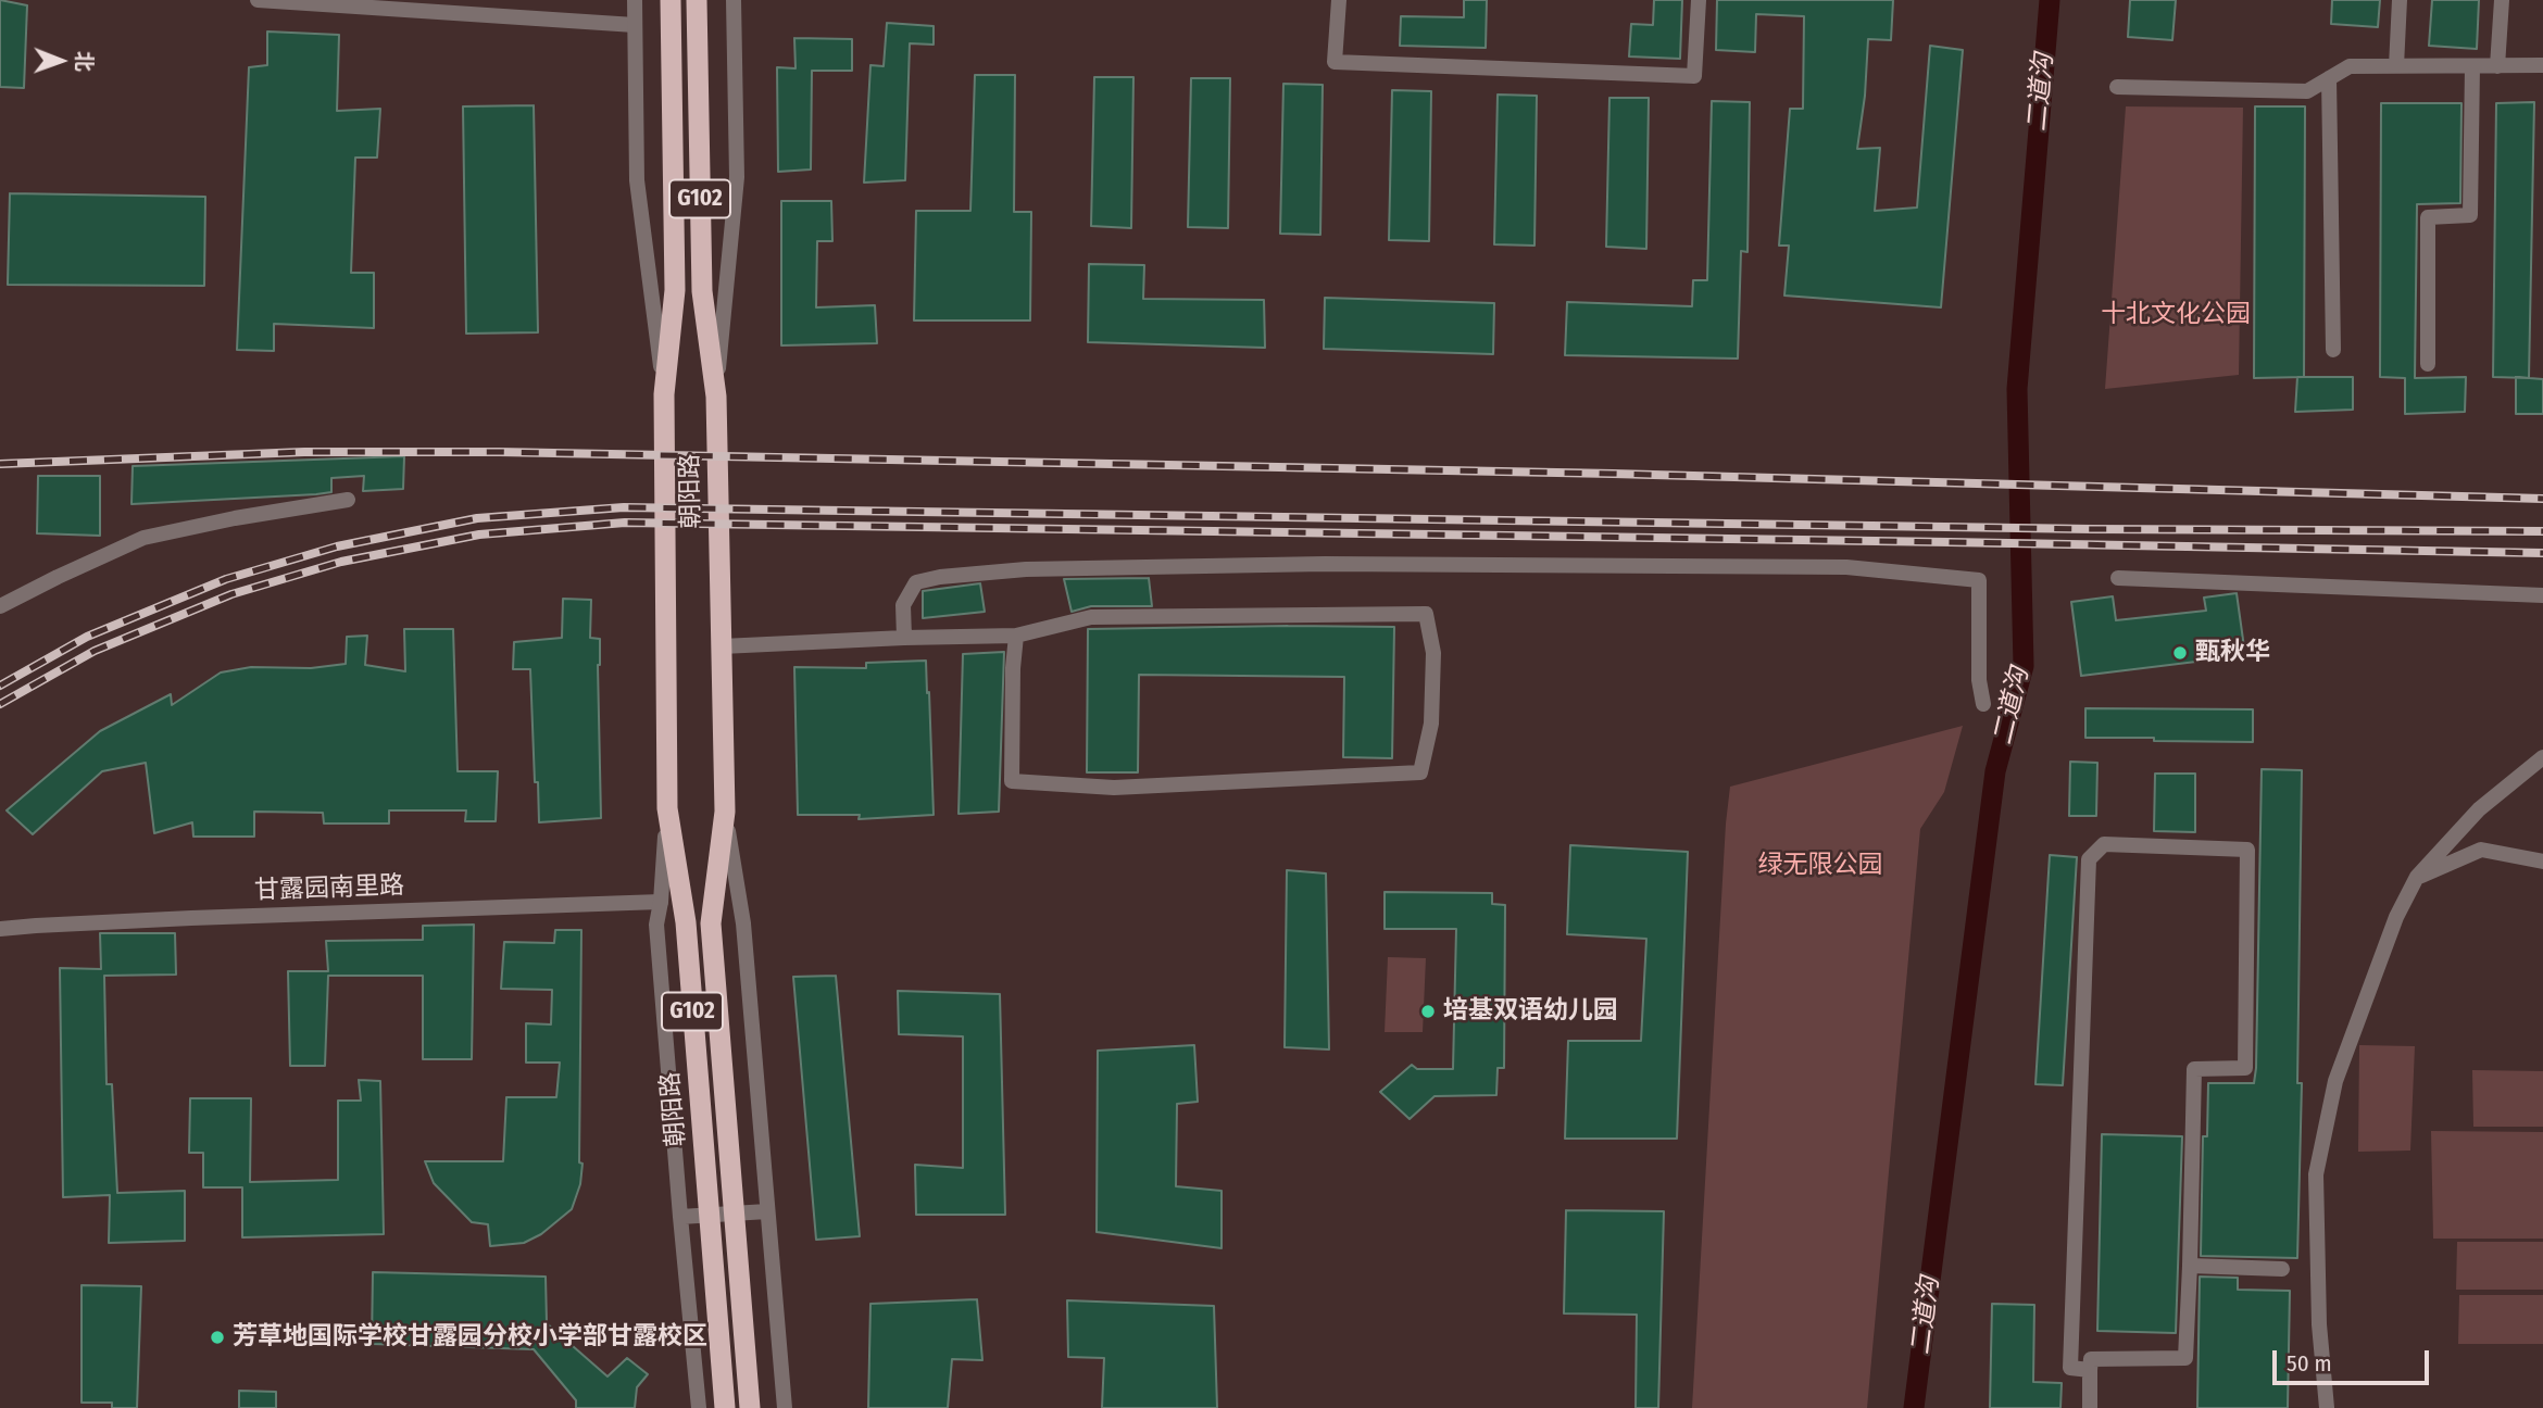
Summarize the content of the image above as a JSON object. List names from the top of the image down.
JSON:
{
  "streets": {
    "highway": ["G102", "朝阳路"],
    "street": ["甘露园南里路"]
  },
  "crossings": [
    ["朝阳路", "甘露园南里路"]
  ],
  "water": ["二道沟"],
  "parks": ["十北文化公园", "绿无限公园"],
  "places": ["甄秋华", "培基双语幼儿园", "芳草地国际学校甘露园分校小学部甘露校区"],
  "scale_bar": "50 m",
  "north": "right"
}
